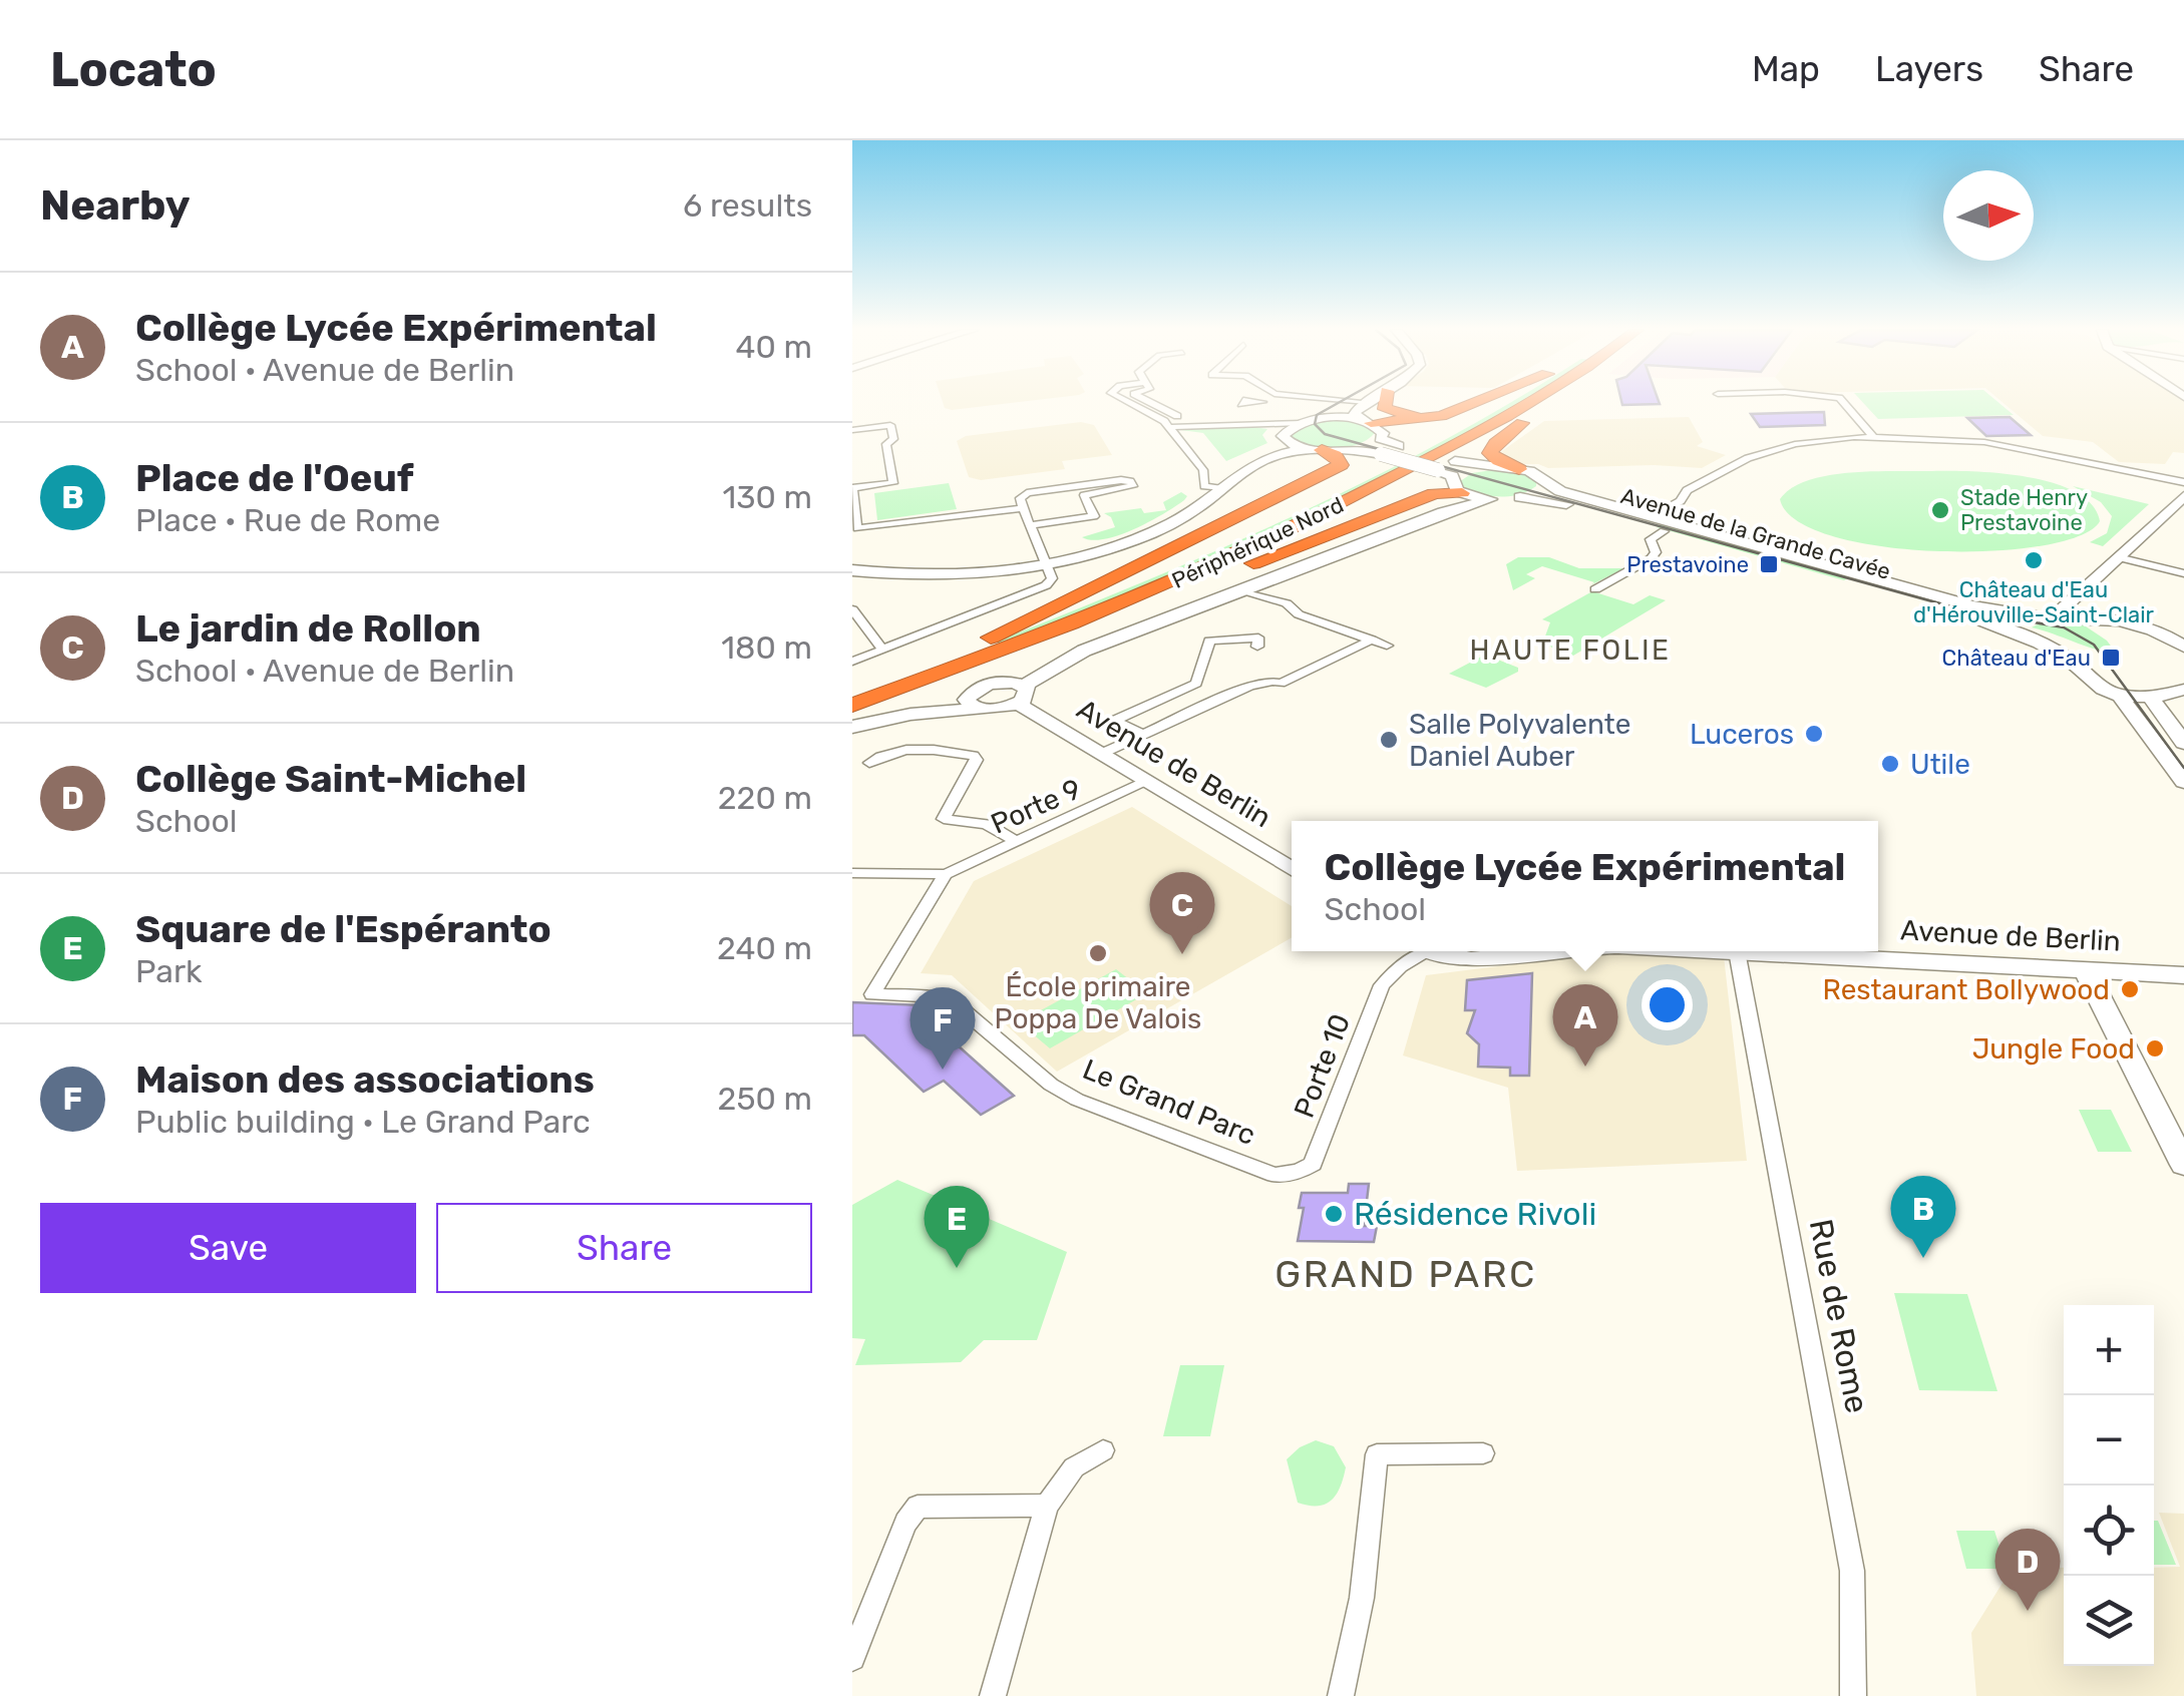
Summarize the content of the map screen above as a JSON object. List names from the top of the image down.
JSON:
{
  "streets": {
    "highway": ["Périphérique Nord"],
    "street": [
      "Avenue de la Grande Cavée",
      "Avenue de Berlin",
      "Porte 9",
      "Porte 10",
      "Le Grand Parc",
      "Rue de Rome"
    ]
  },
  "crossings": [
    ["Avenue de Berlin", "Porte 9"],
    ["Avenue de Berlin", "Rue de Rome"],
    ["Porte 9", "Le Grand Parc"],
    ["Porte 10", "Le Grand Parc"]
  ],
  "districts": ["HAUTE FOLIE", "GRAND PARC"],
  "places": {
    "other": [
      "Stade Henry Prestavoine",
      "Château d'Eau d'Hérouville-Saint-Clair",
      "Luceros",
      "Salle Polyvalente Daniel Auber",
      "Utile",
      "École primaire Poppa De Valois",
      "Restaurant Bollywood",
      "Jungle Food",
      "Résidence Rivoli"
    ],
    "transit": ["Prestavoine", "Château d'Eau"]
  },
  "north": "right",
  "page": {
    "header": "Locato",
    "nav": ["Map", "Layers", "Share"],
    "heading": ["Nearby", "6 results"],
    "list": [
      {
        "mark": "A",
        "name": "Collège Lycée Expérimental",
        "note": "School · Avenue de Berlin",
        "value": "40 m"
      },
      {
        "mark": "B",
        "name": "Place de l'Oeuf",
        "note": "Place · Rue de Rome",
        "value": "130 m"
      },
      {
        "mark": "C",
        "name": "Le jardin de Rollon",
        "note": "School · Avenue de Berlin",
        "value": "180 m"
      },
      {
        "mark": "D",
        "name": "Collège Saint-Michel",
        "note": "School",
        "value": "220 m"
      },
      {
        "mark": "E",
        "name": "Square de l'Espéranto",
        "note": "Park",
        "value": "240 m"
      },
      {
        "mark": "F",
        "name": "Maison des associations",
        "note": "Public building · Le Grand Parc",
        "value": "250 m"
      }
    ],
    "popup": ["Collège Lycée Expérimental", "School"],
    "pins": [
      "C",
      "A",
      "F",
      "B",
      "E",
      "D"
    ],
    "buttons": ["Save", "Share"],
    "map_buttons": ["+", "−"]
  }
}
